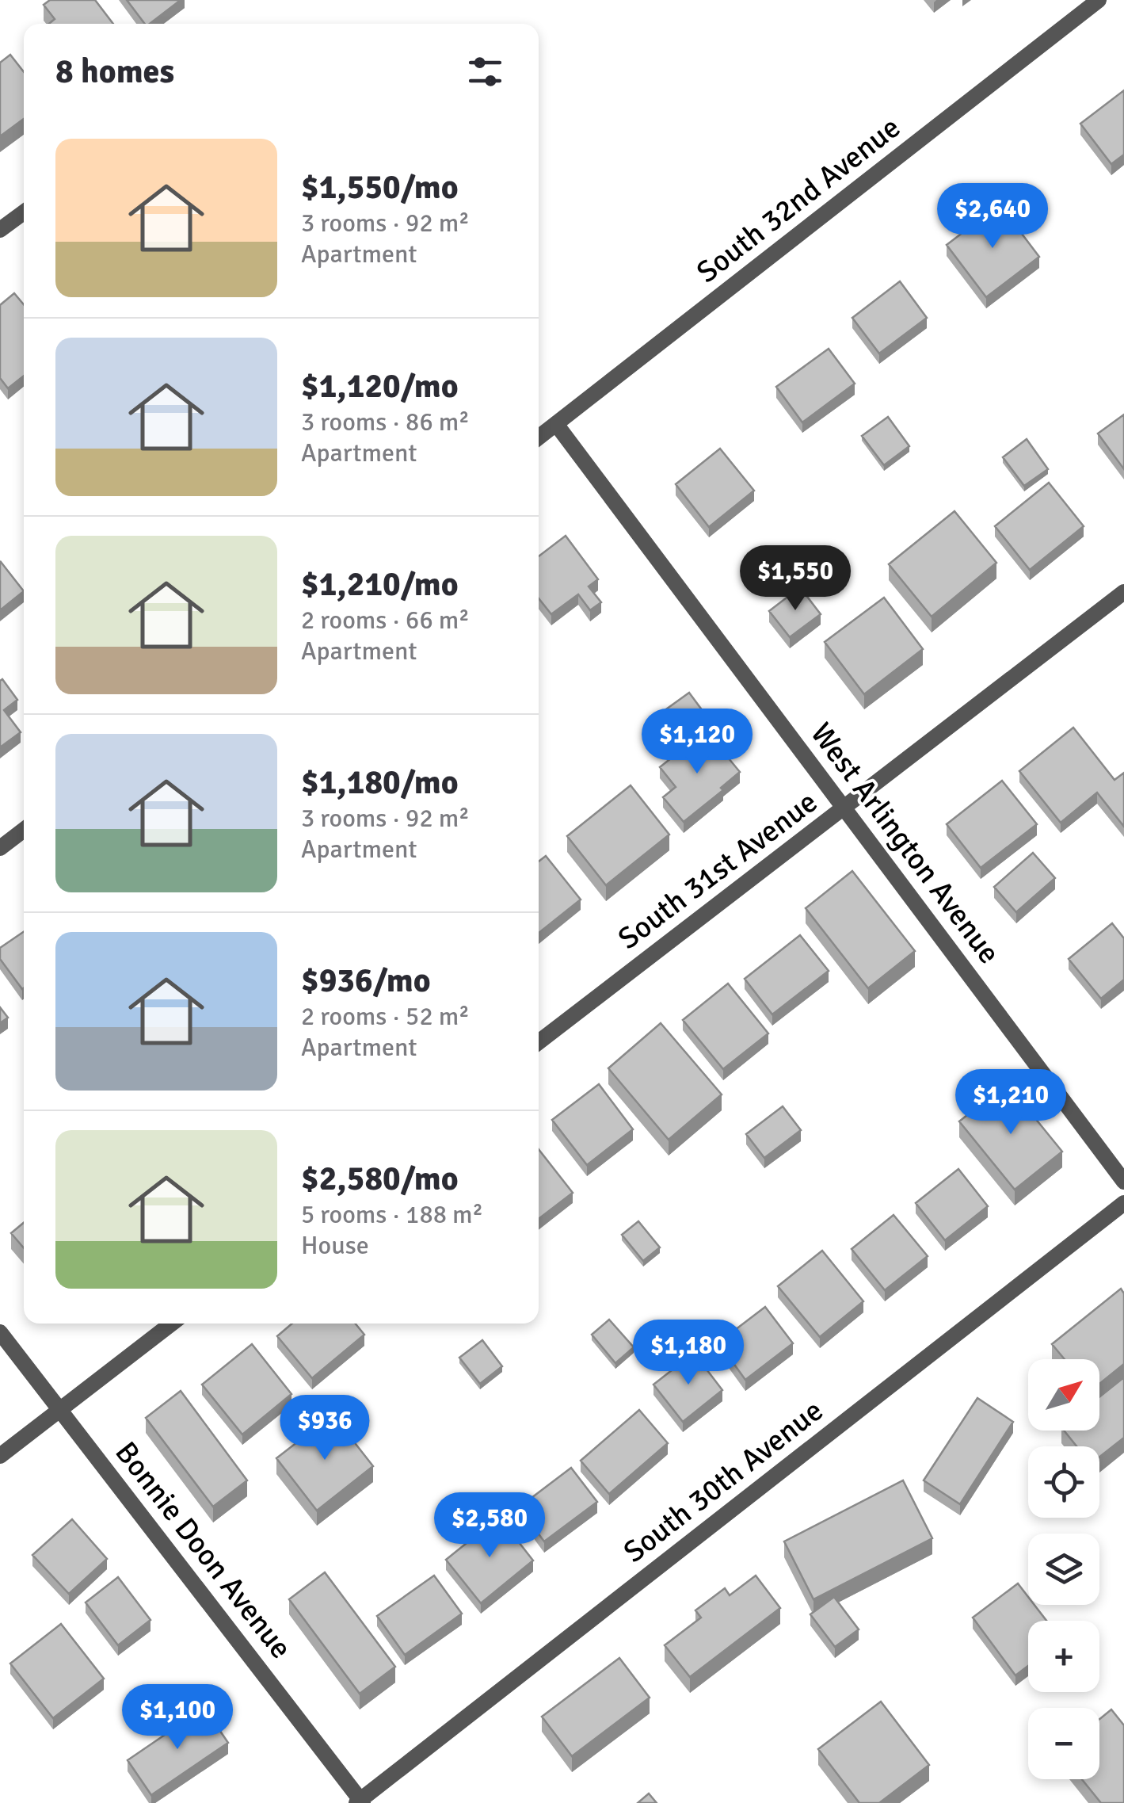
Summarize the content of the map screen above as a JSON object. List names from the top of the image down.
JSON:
{
  "streets": {
    "street": [
      "South 32nd Avenue",
      "West Arlington Avenue",
      "South 31st Avenue",
      "South 30th Avenue",
      "Bonnie Doon Avenue"
    ]
  },
  "crossings": [
    ["South 32nd Avenue", "West Arlington Avenue"],
    ["West Arlington Avenue", "South 31st Avenue"],
    ["South 30th Avenue", "Bonnie Doon Avenue"]
  ],
  "north": "top right",
  "page": {
    "heading": "8 homes",
    "list": [
      {
        "name": "$1,550/mo",
        "note": "3 rooms · 92 m² · Apartment"
      },
      {
        "name": "$1,120/mo",
        "note": "3 rooms · 86 m² · Apartment"
      },
      {
        "name": "$1,210/mo",
        "note": "2 rooms · 66 m² · Apartment"
      },
      {
        "name": "$1,180/mo",
        "note": "3 rooms · 92 m² · Apartment"
      },
      {
        "name": "$936/mo",
        "note": "2 rooms · 52 m² · Apartment"
      },
      {
        "name": "$2,580/mo",
        "note": "5 rooms · 188 m² · House"
      }
    ],
    "price": [
      "$2,640",
      "$1,550",
      "$1,120",
      "$1,210",
      "$1,180",
      "$936",
      "$2,580",
      "$1,100"
    ],
    "map_buttons": ["+", "−"]
  }
}
